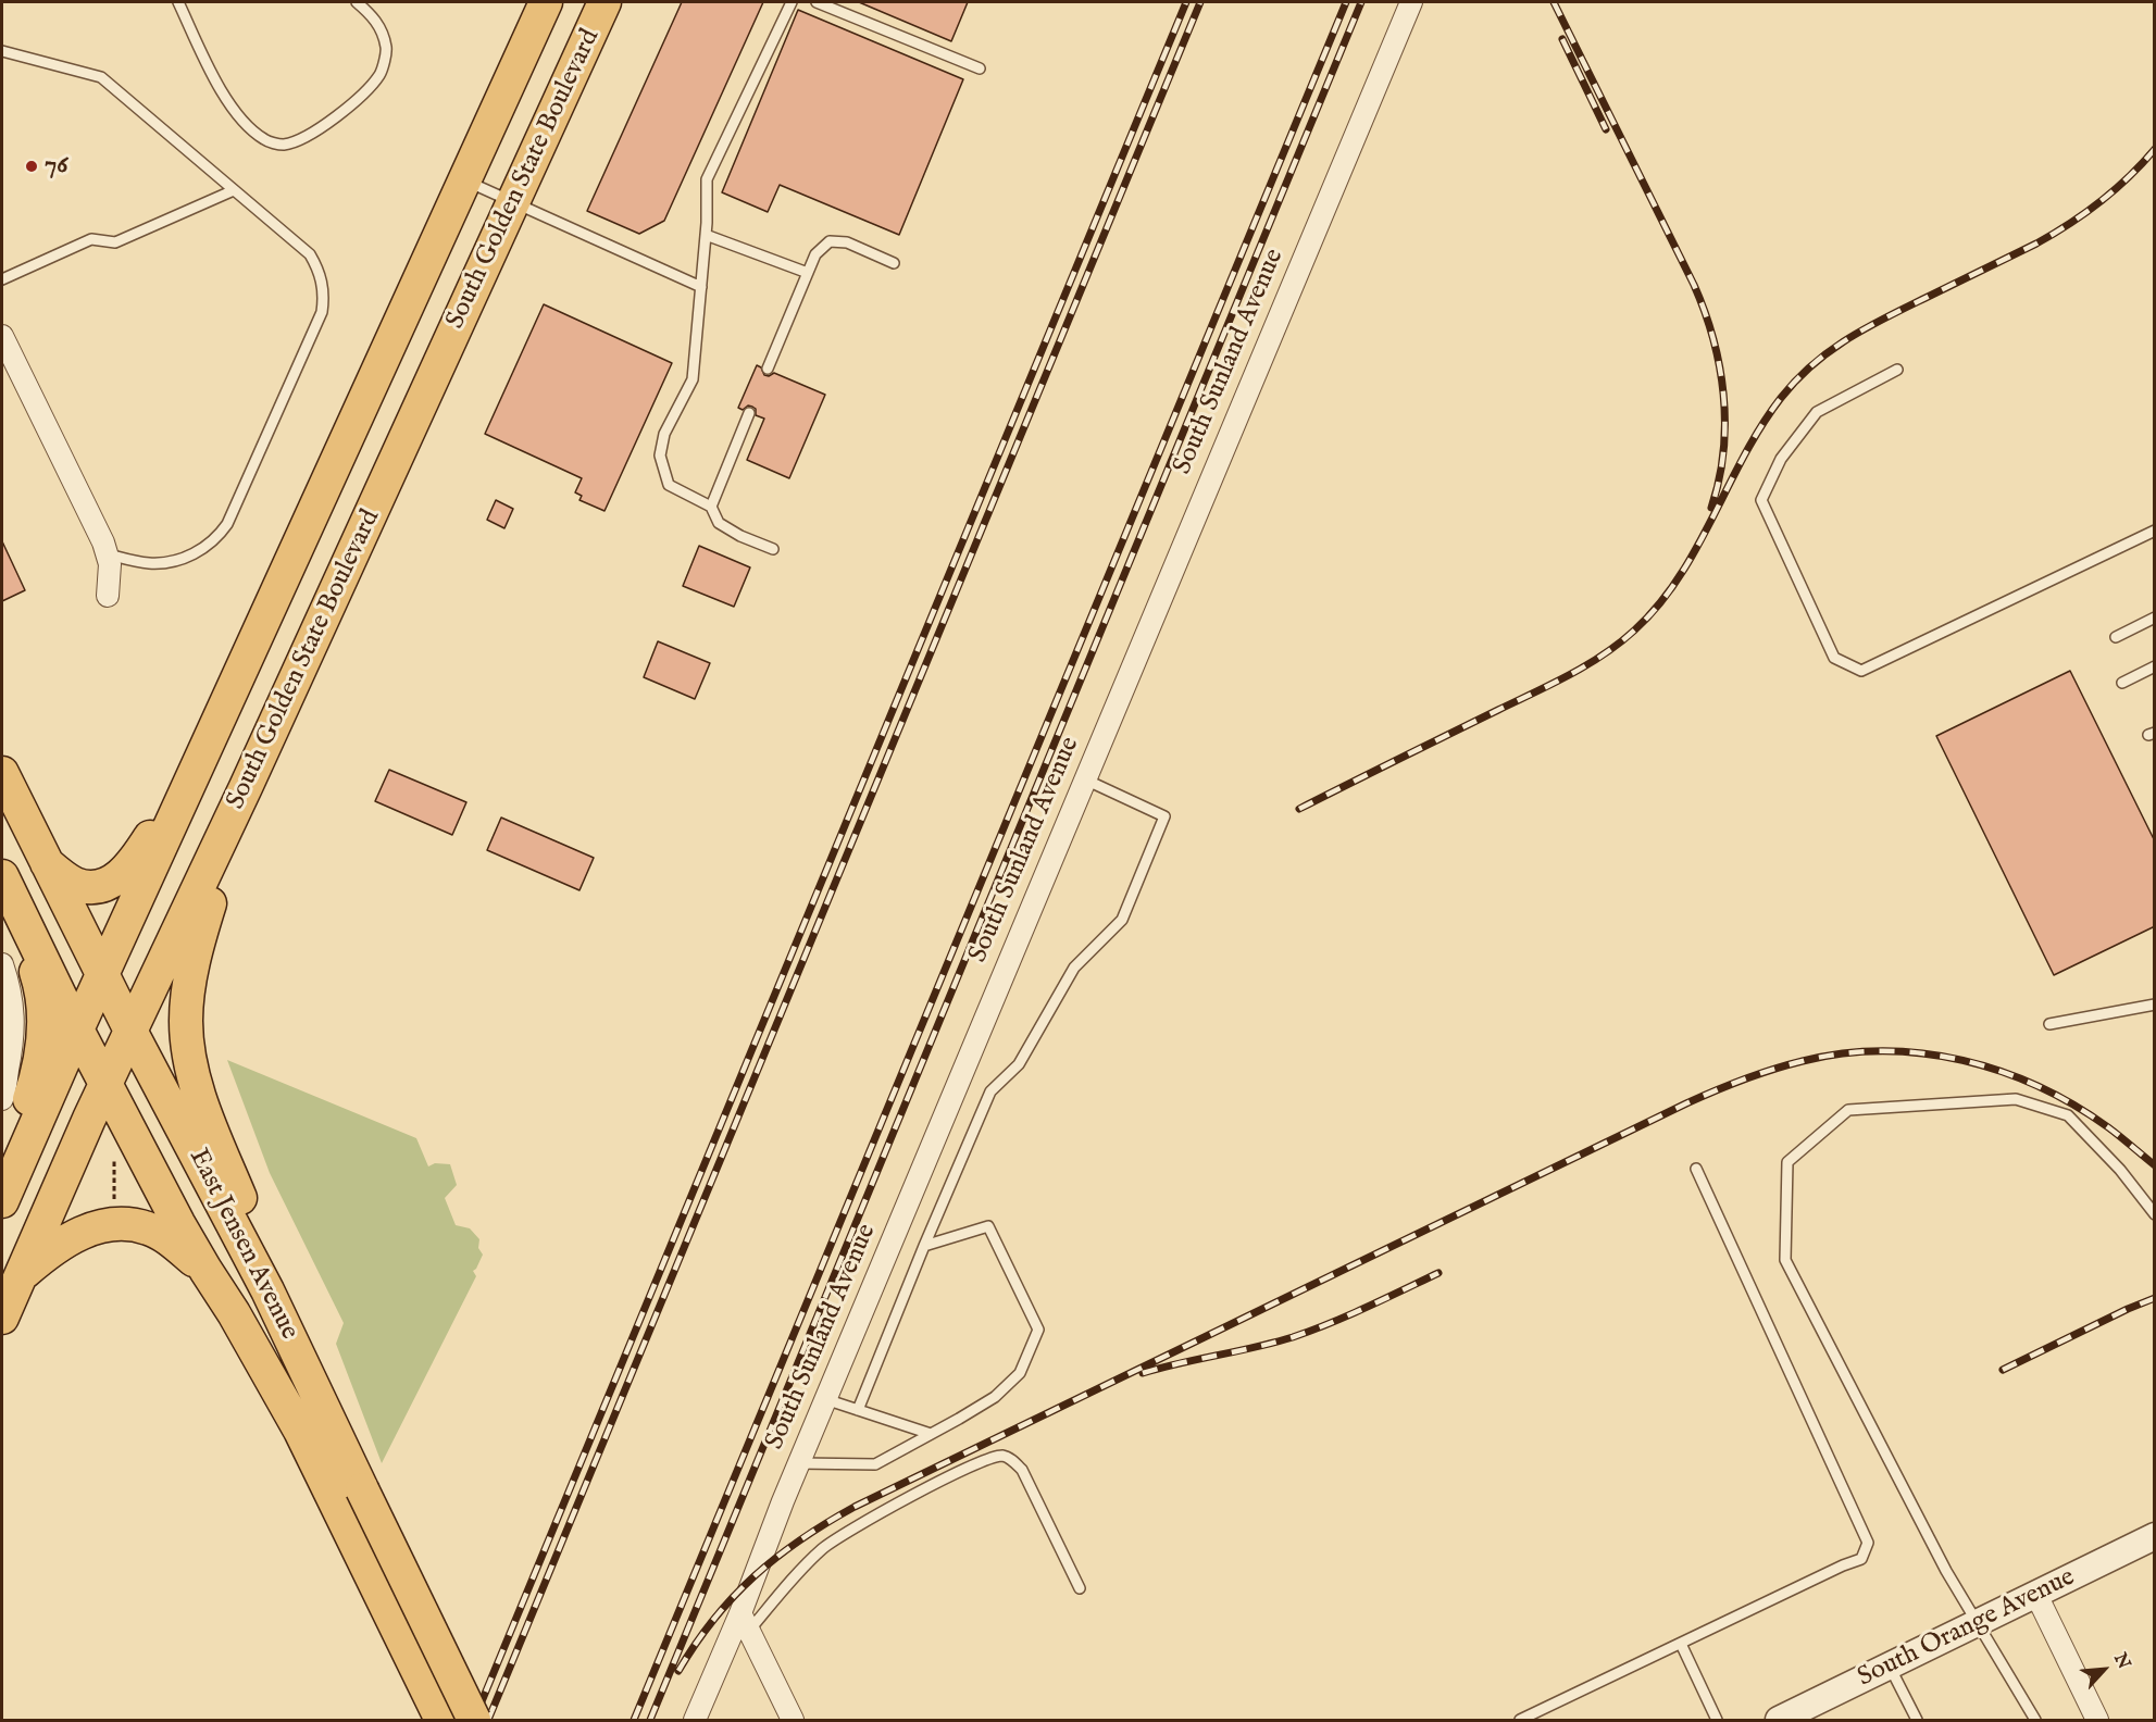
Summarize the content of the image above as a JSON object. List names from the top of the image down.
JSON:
{
  "streets": {
    "main road": ["South Golden State Boulevard", "East Jensen Avenue"],
    "street": ["South Sunland Avenue", "South Orange Avenue"]
  },
  "crossings": [
    ["South Golden State Boulevard", "East Jensen Avenue"]
  ],
  "places": ["76"],
  "north": "top right"
}
